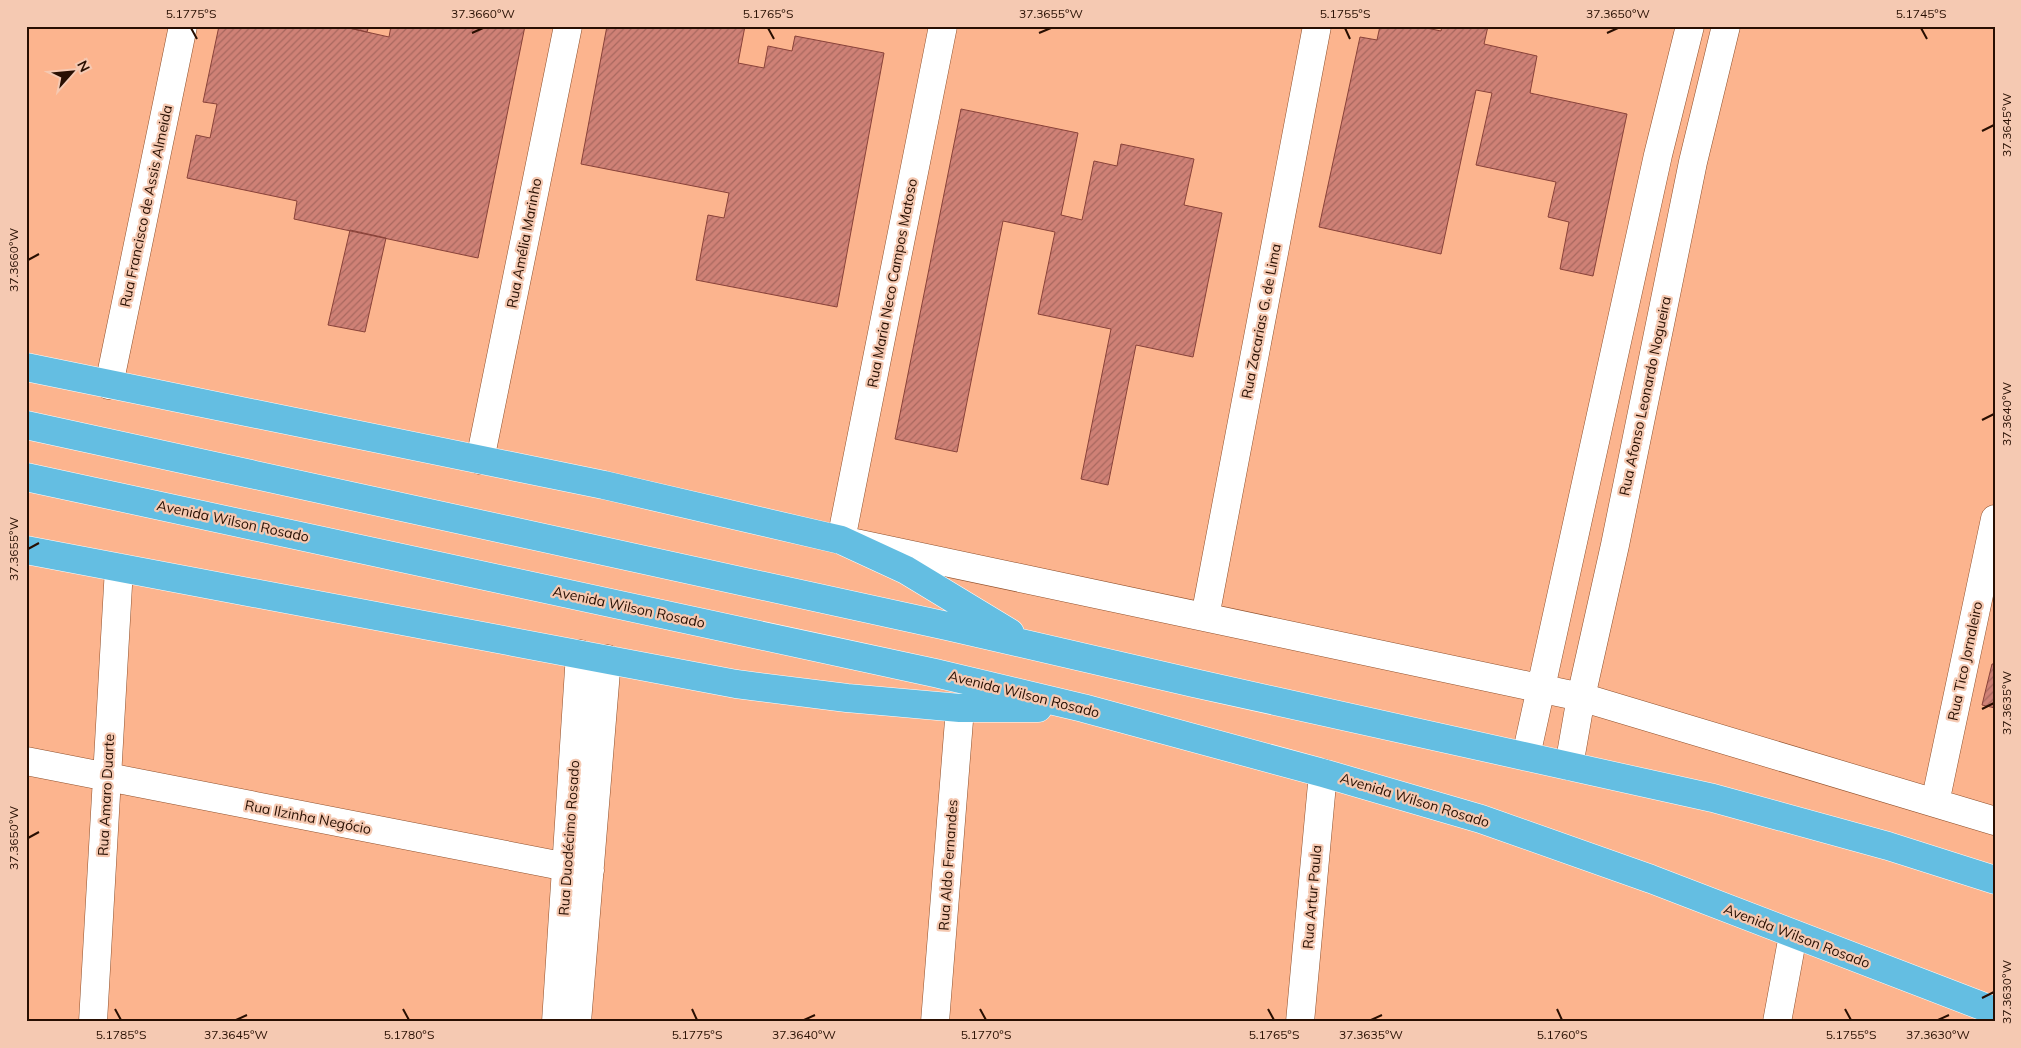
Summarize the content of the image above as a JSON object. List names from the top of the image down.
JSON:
{
  "streets": {
    "highway": ["Avenida Wilson Rosado"],
    "street": [
      "Rua Francisco de Assis Almeida",
      "Rua Amélia Marinho",
      "Rua Maria Neco Campos Matoso",
      "Rua Zacarias G. de Lima",
      "Rua Afonso Leonardo Nogueira",
      "Rua Tico Jornaleiro",
      "Rua Amaro Duarte",
      "Rua Ilzinha Negócio",
      "Rua Duodécimo Rosado",
      "Rua Aldo Fernandes",
      "Rua Artur Paula"
    ]
  },
  "crossings": [
    ["Avenida Wilson Rosado", "Rua Artur Paula"],
    ["Rua Amaro Duarte", "Rua Ilzinha Negócio"],
    ["Rua Ilzinha Negócio", "Rua Duodécimo Rosado"]
  ],
  "north": "top right",
  "coordinates": [
    "5.1775°S",
    "37.3660°W",
    "5.1765°S",
    "37.3655°W",
    "5.1755°S",
    "37.3650°W",
    "5.1745°S",
    "37.3645°W",
    "37.3640°W",
    "37.3635°W",
    "37.3630°W",
    "5.1785°S",
    "5.1780°S",
    "5.1770°S",
    "5.1760°S"
  ]
}
